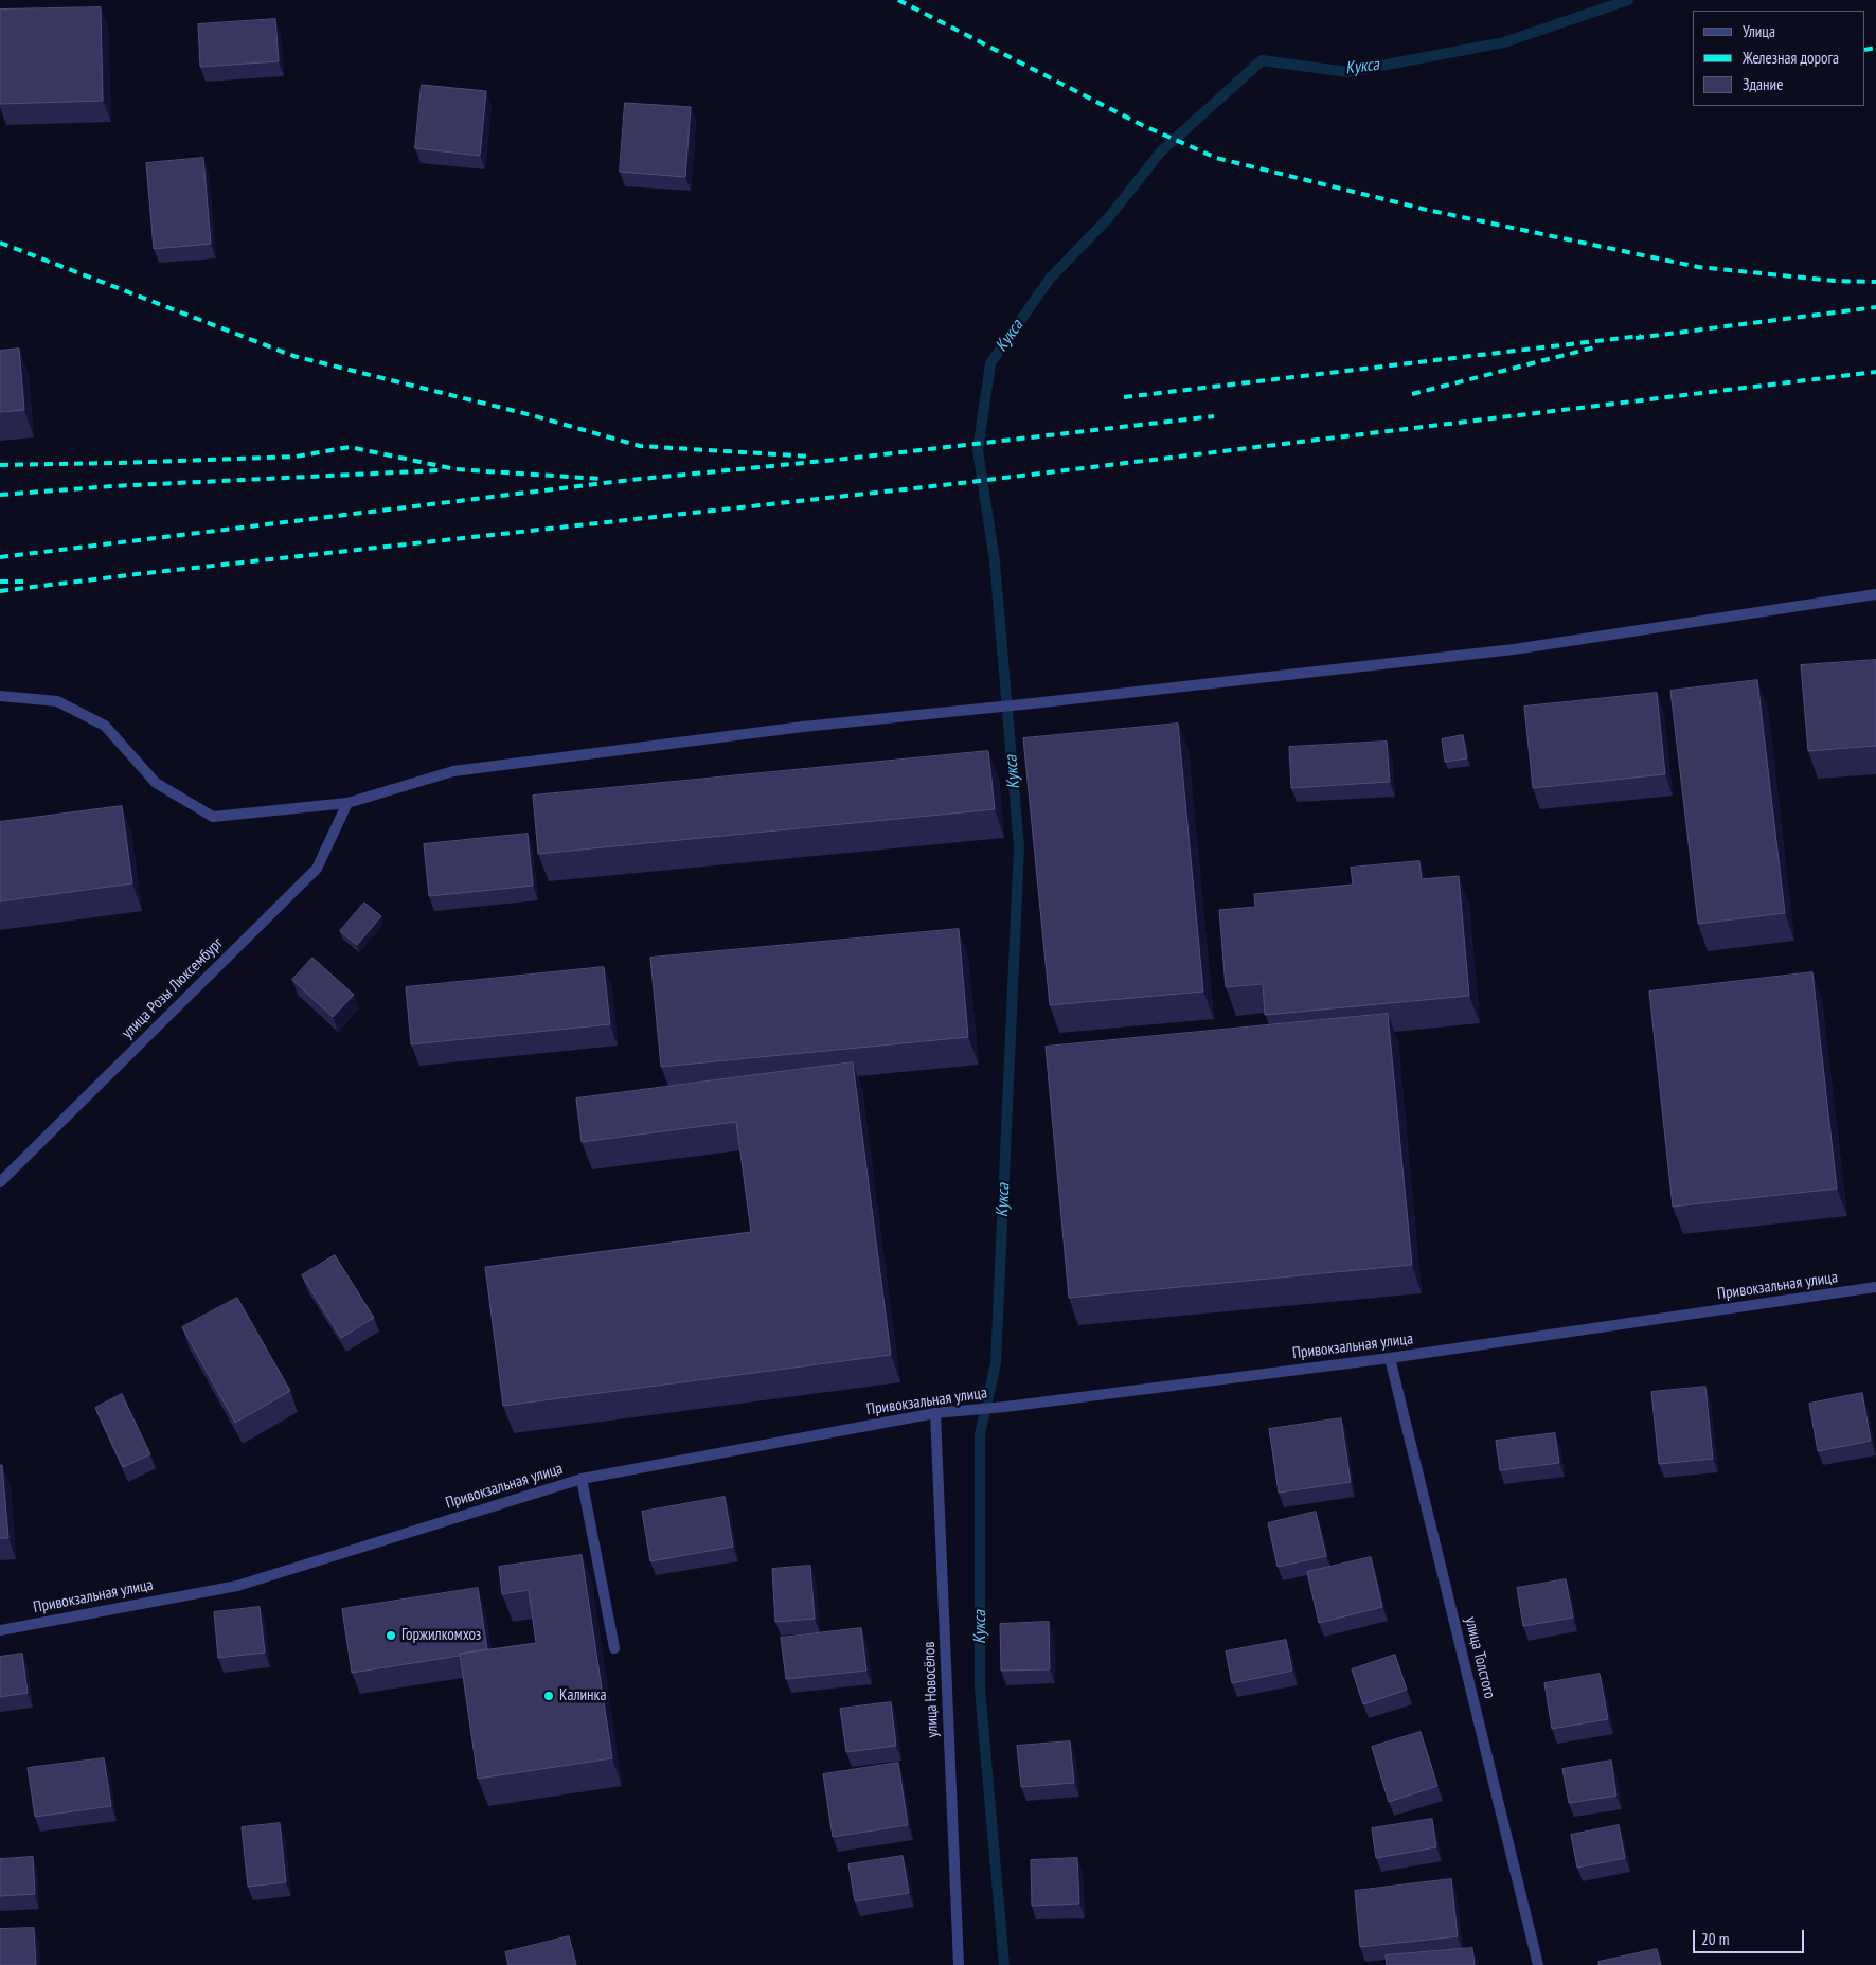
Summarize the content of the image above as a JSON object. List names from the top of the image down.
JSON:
{
  "streets": {
    "street": [
      "улица Розы Люксембург",
      "Привокзальная улица",
      "улица Толстого",
      "улица Новосёлов"
    ]
  },
  "crossings": [
    ["Привокзальная улица", "улица Толстого"],
    ["Привокзальная улица", "улица Новосёлов"]
  ],
  "water": ["Кукса"],
  "places": ["Горжилкомхоз", "Калинка"],
  "legend": ["Улица", "Железная дорога", "Здание"],
  "scale_bar": "20 m"
}
